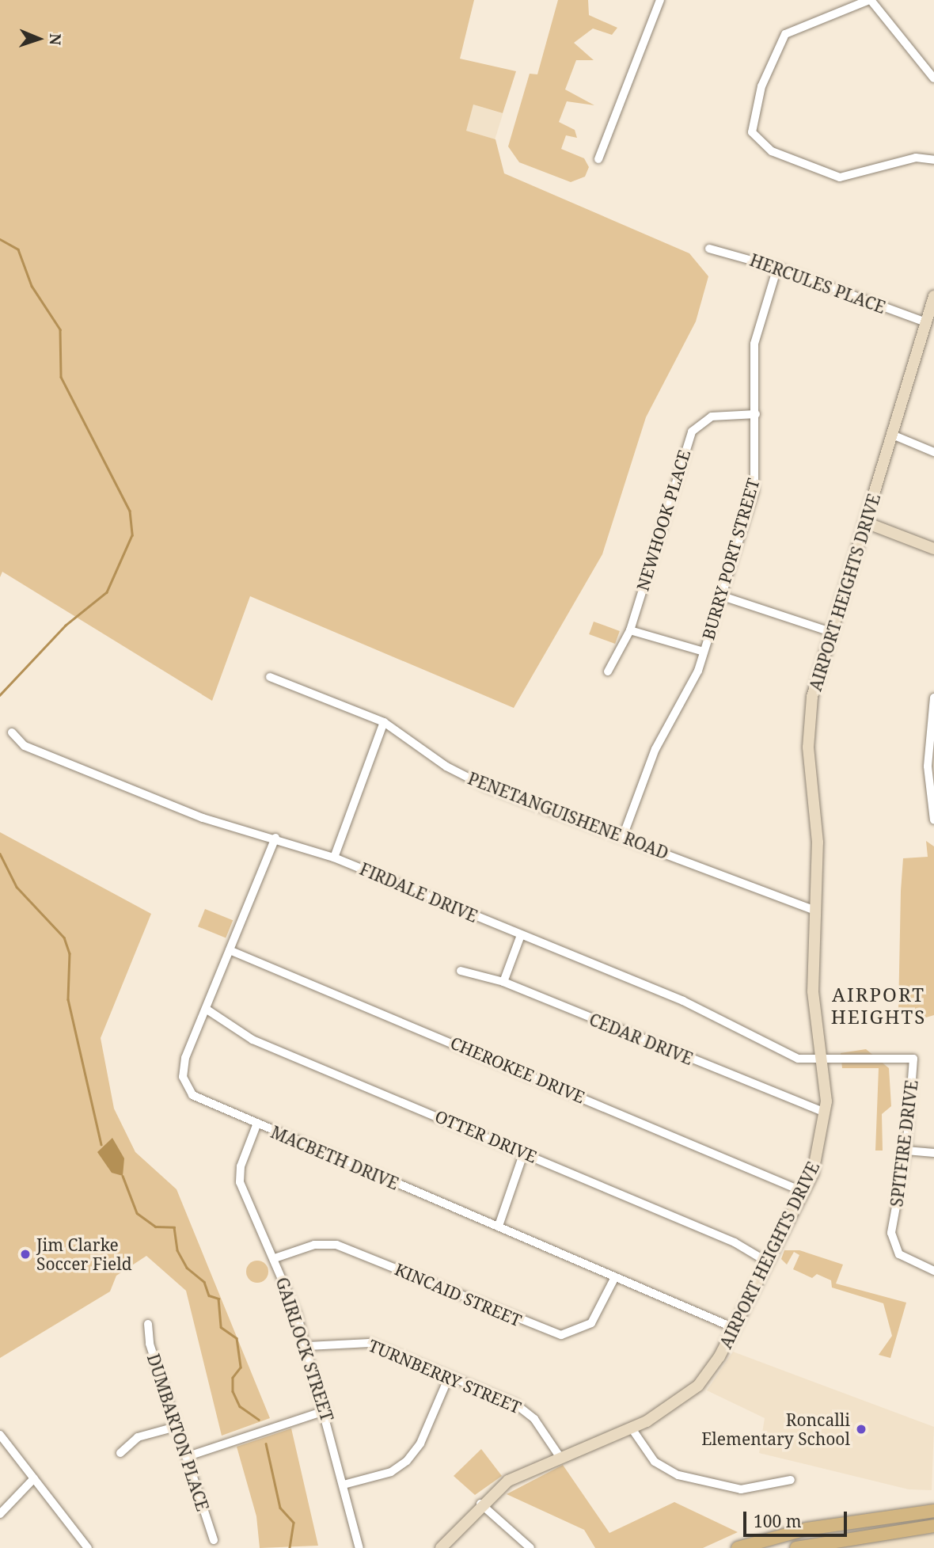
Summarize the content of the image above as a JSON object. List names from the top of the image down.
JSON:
{
  "streets": {
    "street": [
      "HERCULES PLACE",
      "NEWHOOK PLACE",
      "BURRY PORT STREET",
      "AIRPORT HEIGHTS DRIVE",
      "PENETANGUISHENE ROAD",
      "FIRDALE DRIVE",
      "CEDAR DRIVE",
      "CHEROKEE DRIVE",
      "OTTER DRIVE",
      "SPITFIRE DRIVE",
      "MACBETH DRIVE",
      "KINCAID STREET",
      "GAIRLOCK STREET",
      "TURNBERRY STREET",
      "DUMBARTON PLACE"
    ]
  },
  "crossings": [
    ["HERCULES PLACE", "BURRY PORT STREET"],
    ["HERCULES PLACE", "AIRPORT HEIGHTS DRIVE"],
    ["NEWHOOK PLACE", "BURRY PORT STREET"],
    ["BURRY PORT STREET", "PENETANGUISHENE ROAD"],
    ["AIRPORT HEIGHTS DRIVE", "PENETANGUISHENE ROAD"],
    ["AIRPORT HEIGHTS DRIVE", "FIRDALE DRIVE"],
    ["AIRPORT HEIGHTS DRIVE", "CEDAR DRIVE"],
    ["AIRPORT HEIGHTS DRIVE", "CHEROKEE DRIVE"],
    ["AIRPORT HEIGHTS DRIVE", "OTTER DRIVE"],
    ["AIRPORT HEIGHTS DRIVE", "MACBETH DRIVE"],
    ["AIRPORT HEIGHTS DRIVE", "TURNBERRY STREET"],
    ["FIRDALE DRIVE", "SPITFIRE DRIVE"],
    ["FIRDALE DRIVE", "MACBETH DRIVE"],
    ["CHEROKEE DRIVE", "MACBETH DRIVE"],
    ["OTTER DRIVE", "MACBETH DRIVE"],
    ["MACBETH DRIVE", "KINCAID STREET"],
    ["MACBETH DRIVE", "GAIRLOCK STREET"],
    ["KINCAID STREET", "GAIRLOCK STREET"],
    ["GAIRLOCK STREET", "TURNBERRY STREET"]
  ],
  "districts": ["AIRPORT HEIGHTS"],
  "places": ["Jim Clarke Soccer Field", "Roncalli Elementary School"],
  "scale_bar": "100 m",
  "north": "right"
}
